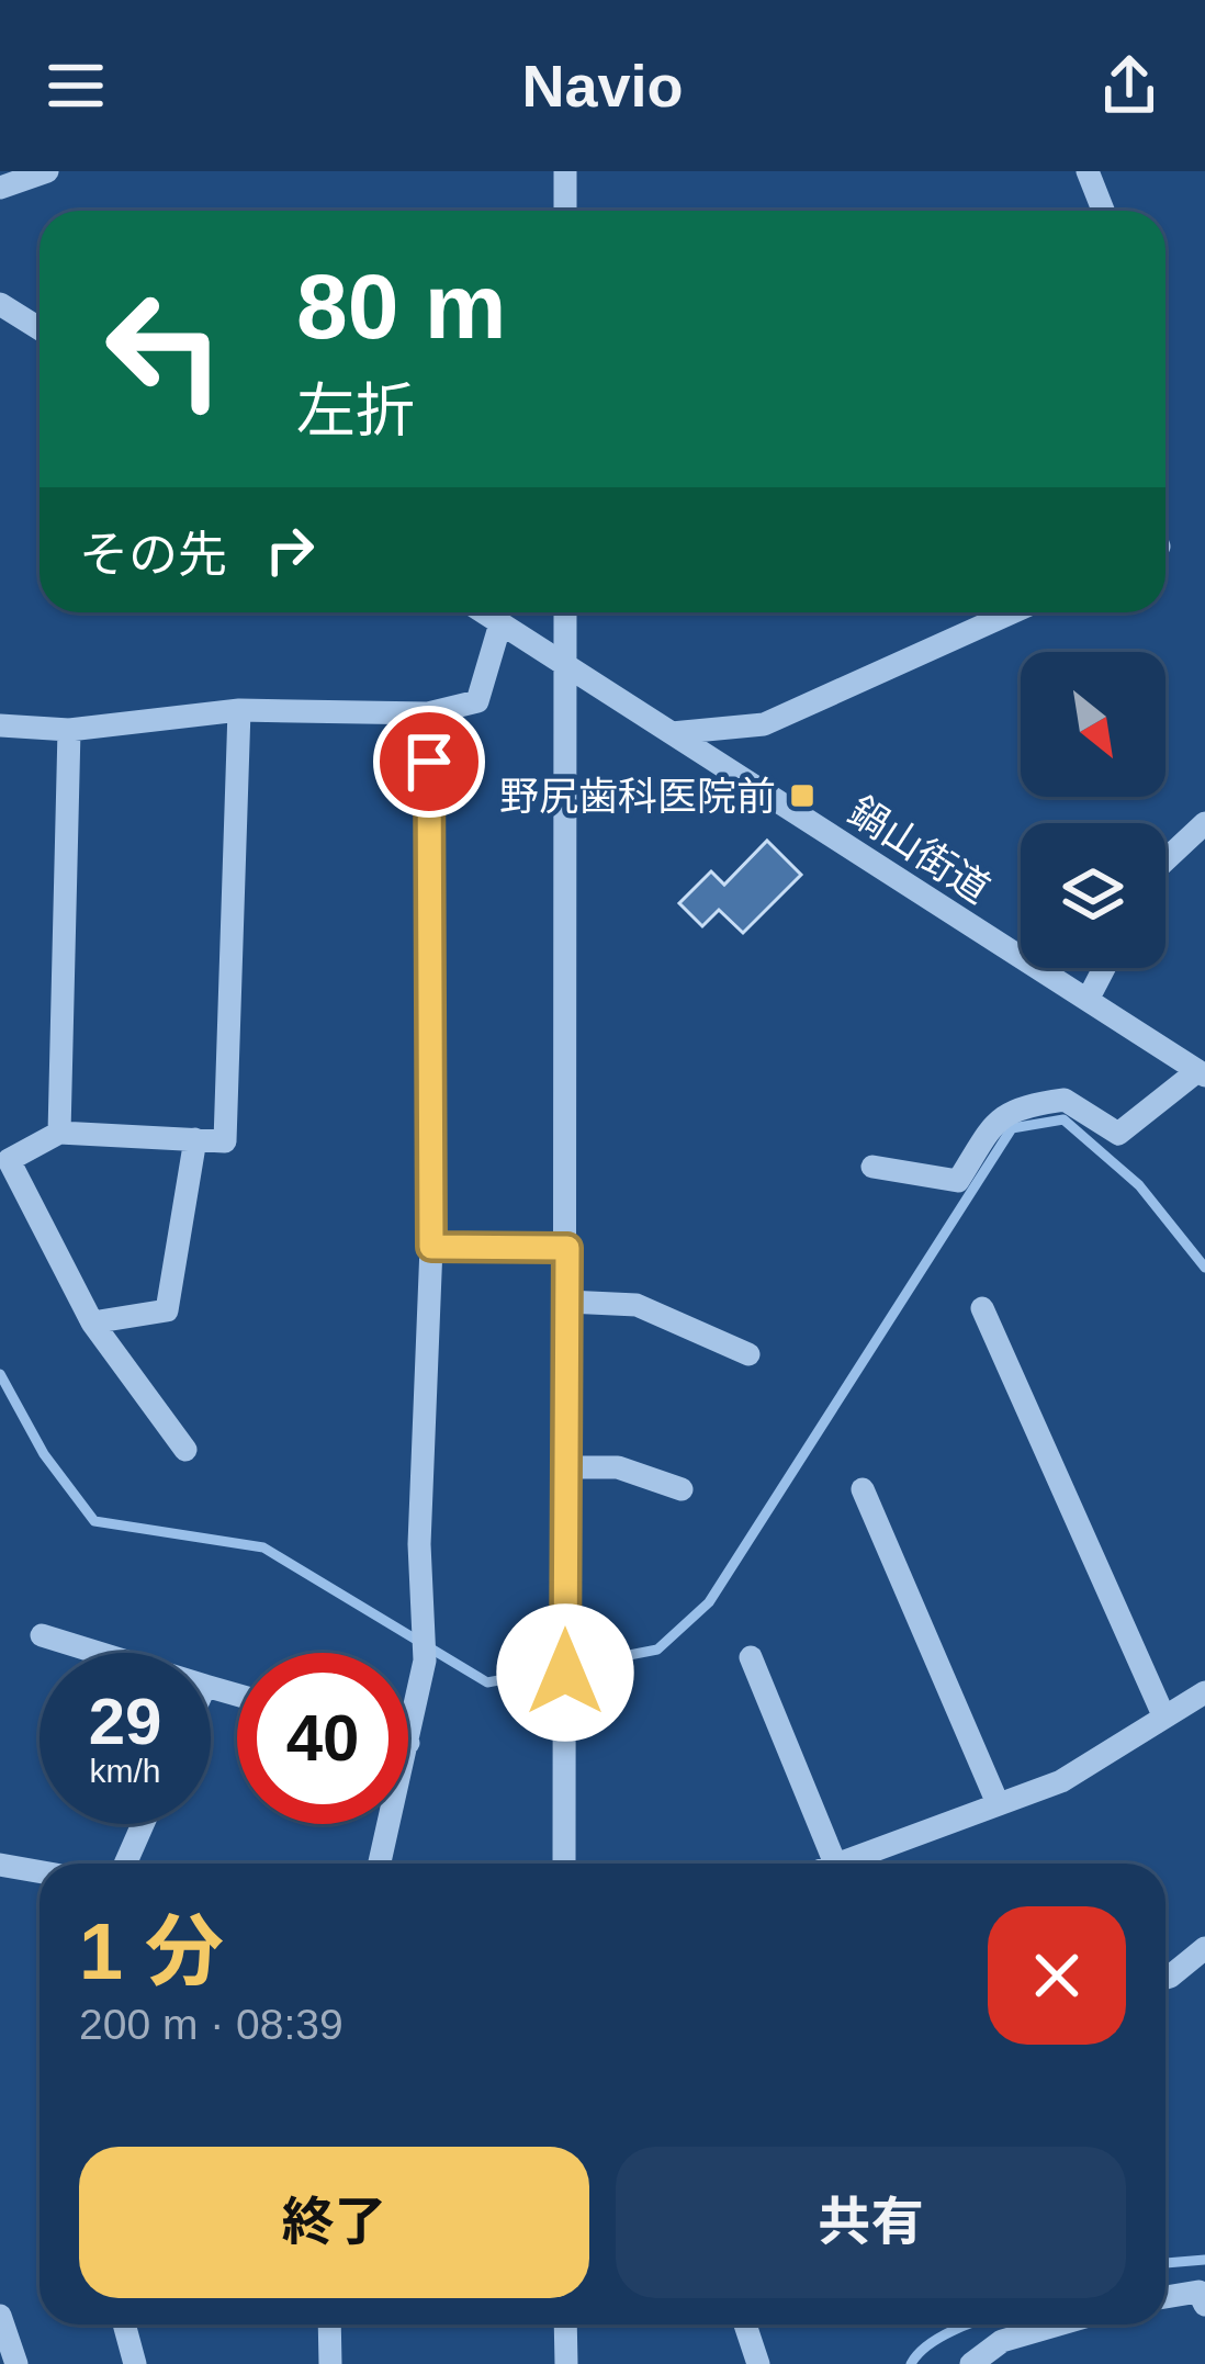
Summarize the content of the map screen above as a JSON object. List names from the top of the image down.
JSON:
{
  "streets": {
    "street": ["鍋山街道"]
  },
  "places": {
    "transit": ["野尻歯科医院前"]
  },
  "north": "bottom right",
  "page": {
    "header": "Navio",
    "turn": ["80 m", "左折"],
    "then": "その先",
    "speed": "29 km/h",
    "limit": "40",
    "heading": ["1 分", "200 m · 08:39"],
    "buttons": ["終了", "共有"]
  }
}
